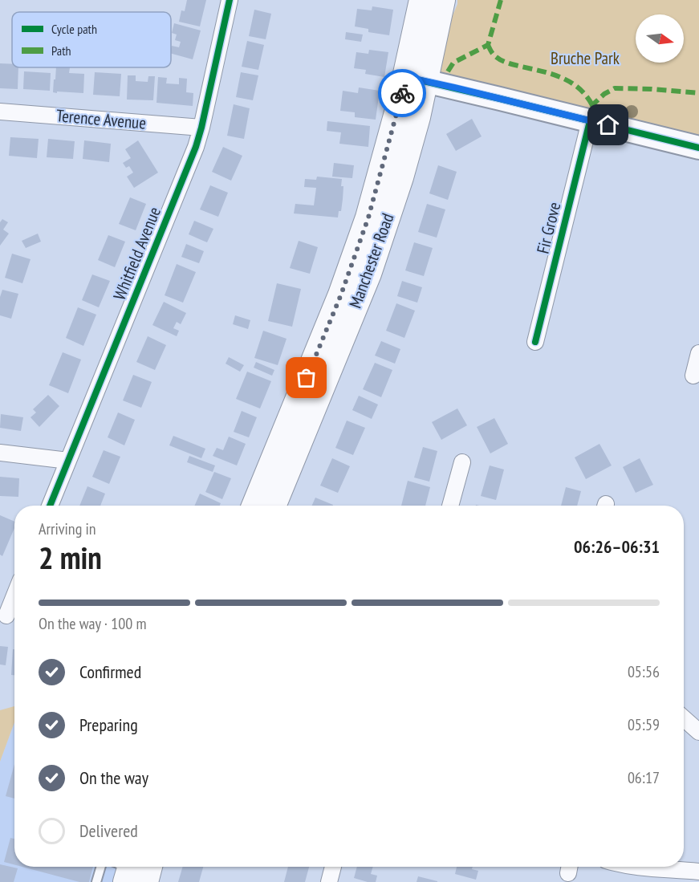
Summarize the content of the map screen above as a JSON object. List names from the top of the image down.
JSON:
{
  "streets": {
    "main road": ["Manchester Road"],
    "street": ["Terence Avenue", "Fir Grove", "Whitfield Avenue"]
  },
  "crossings": [
    ["Terence Avenue", "Whitfield Avenue"]
  ],
  "parks": ["Bruche Park"],
  "legend": ["Cycle path", "Path"],
  "north": "right",
  "page": {
    "heading": ["2 min", "Arriving in", "06:26–06:31"],
    "bar": "On the way · 100 m",
    "list": [
      ["Confirmed", "05:56"],
      ["Preparing", "05:59"],
      ["On the way", "06:17"],
      "Delivered"
    ]
  }
}
